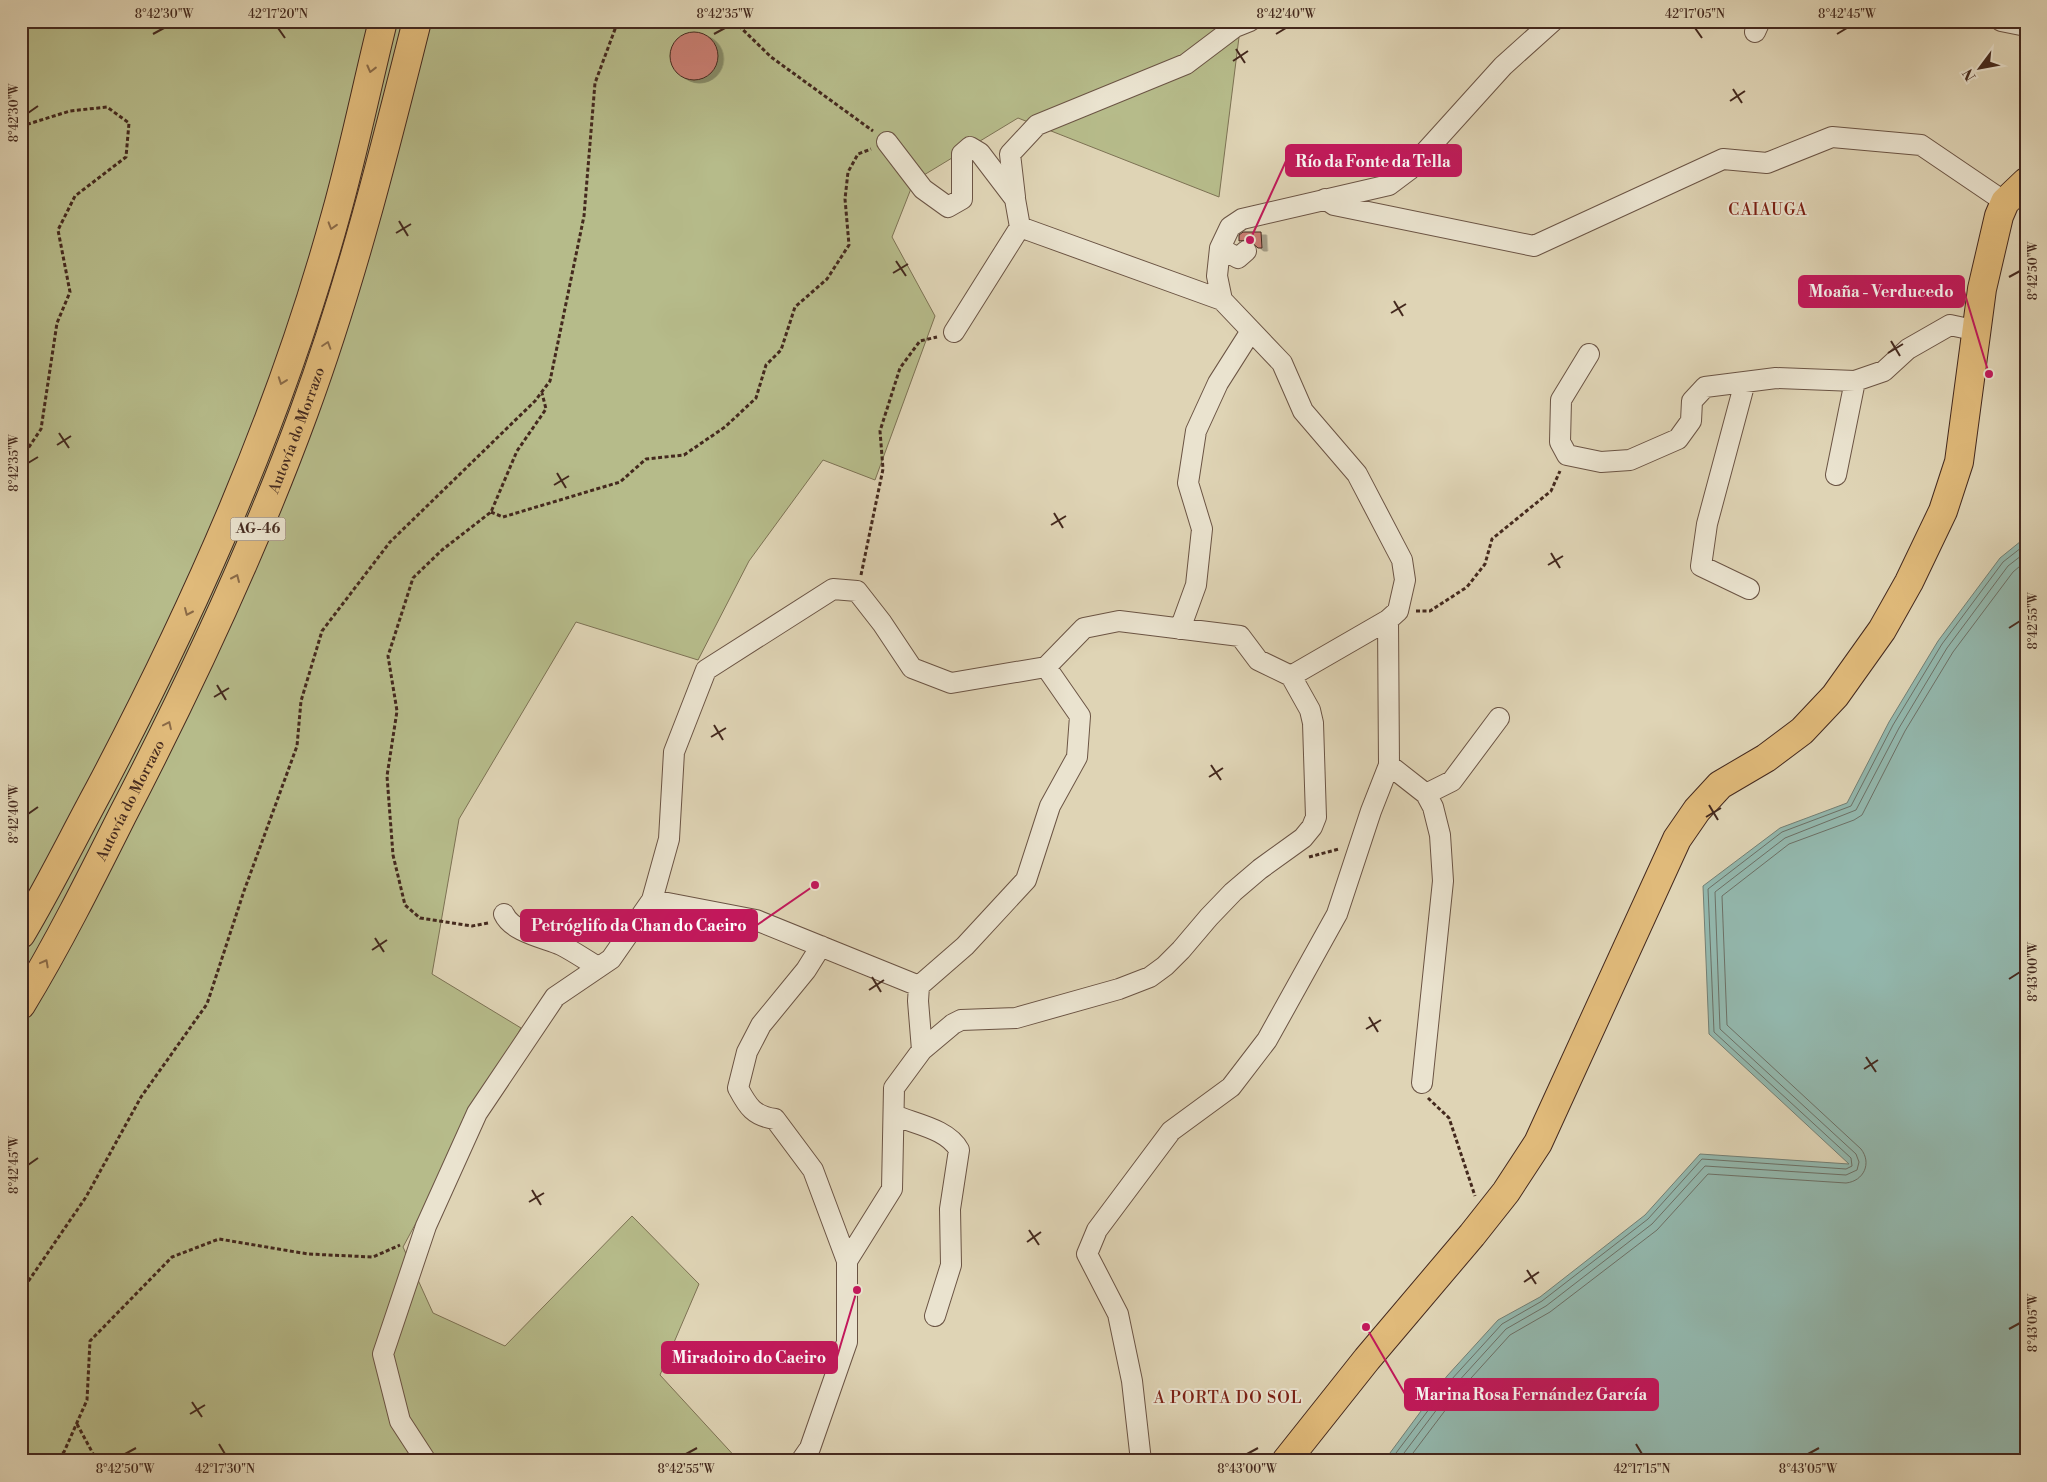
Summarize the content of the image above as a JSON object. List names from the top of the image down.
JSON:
{
  "streets": {
    "main road": ["Autovía do Morrazo", "AG-46"]
  },
  "districts": ["CAIAUGA", "A PORTA DO SOL"],
  "places": [
    "Río da Fonte da Tella",
    "Moaña - Verducedo",
    "Petróglifo da Chan do Caeiro",
    "Miradoiro do Caeiro",
    "Marina Rosa Fernández García"
  ],
  "north": "bottom left",
  "coordinates": [
    "8°42'30\"W",
    "42°17'20\"N",
    "8°42'35\"W",
    "8°42'40\"W",
    "42°17'05\"N",
    "8°42'45\"W",
    "8°42'50\"W",
    "8°42'55\"W",
    "8°43'00\"W",
    "8°43'05\"W",
    "42°17'30\"N",
    "42°17'15\"N"
  ]
}
